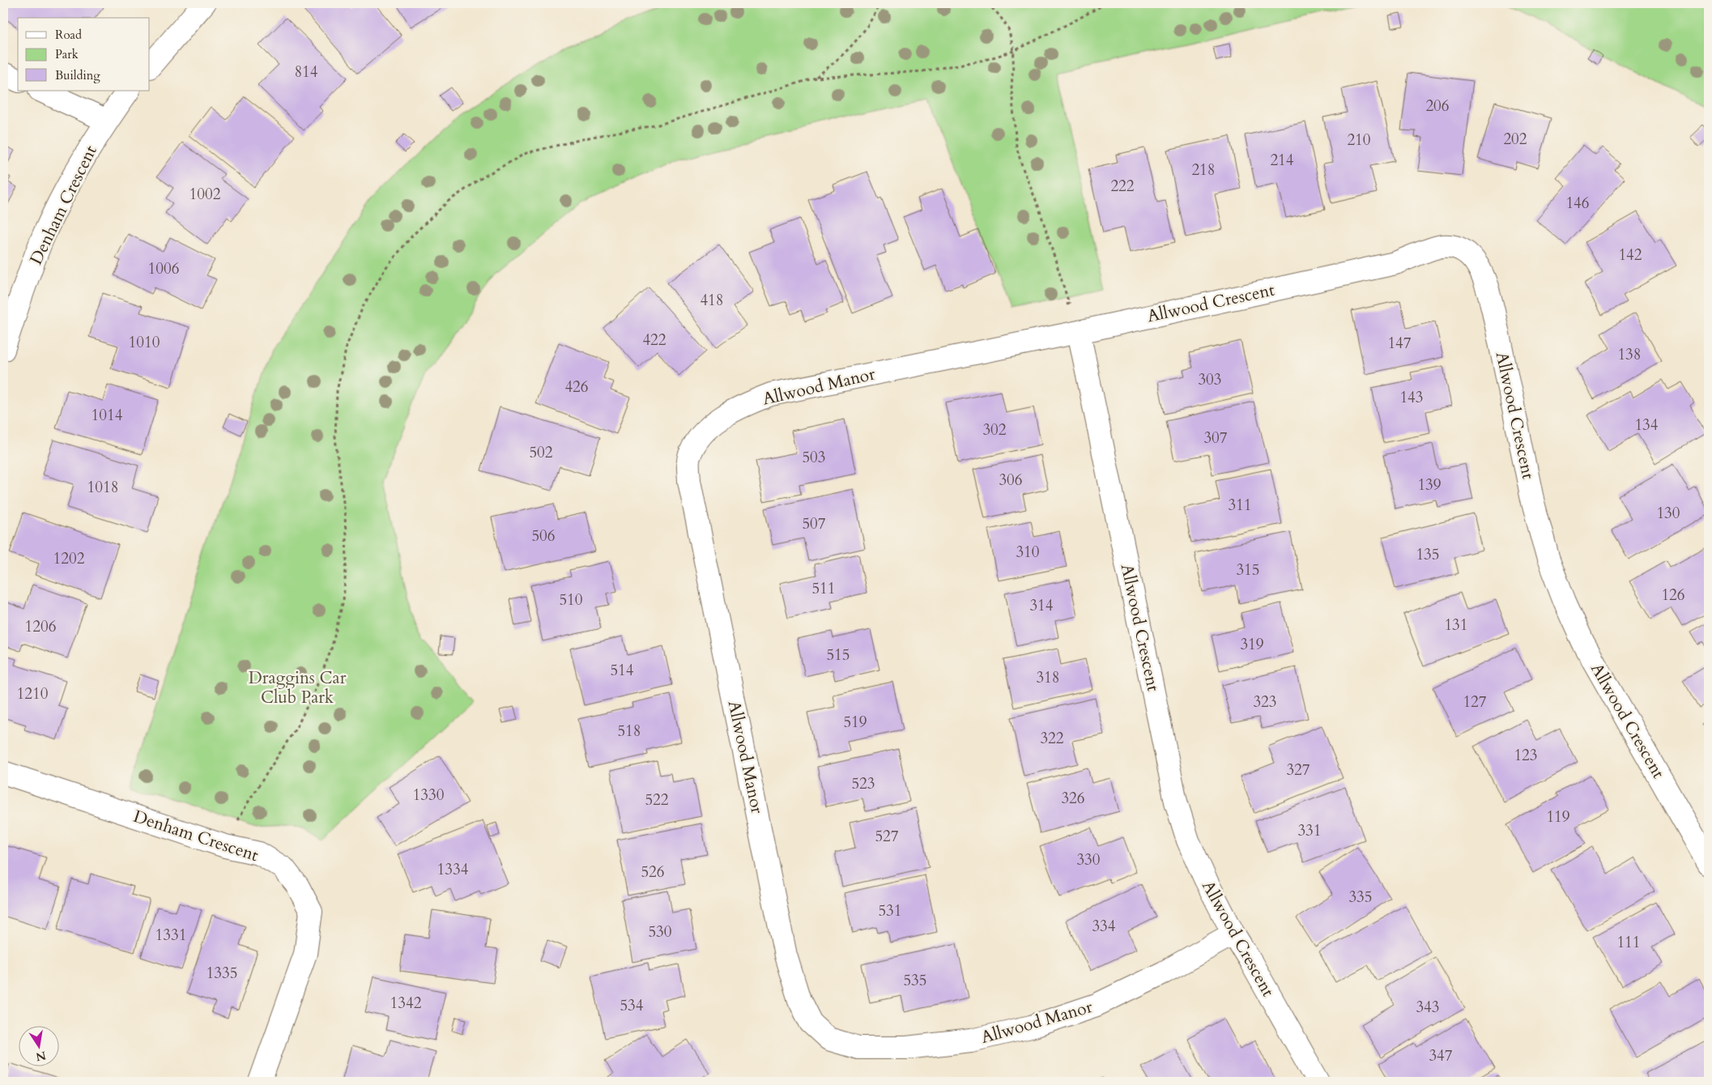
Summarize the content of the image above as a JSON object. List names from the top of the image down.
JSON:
{
  "streets": {
    "street": ["Denham Crescent", "Allwood Crescent", "Allwood Manor"]
  },
  "crossings": [
    ["Allwood Crescent", "Allwood Manor"]
  ],
  "parks": ["Draggins Car Club Park"],
  "house_numbers": [
    "814",
    "206",
    "202",
    "210",
    "214",
    "218",
    "222",
    "1002",
    "146",
    "142",
    "1006",
    "418",
    "422",
    "1010",
    "147",
    "138",
    "303",
    "426",
    "143",
    "1014",
    "134",
    "302",
    "307",
    "502",
    "503",
    "306",
    "139",
    "1018",
    "311",
    "130",
    "507",
    "506",
    "310",
    "135",
    "1202",
    "315",
    "511",
    "126",
    "510",
    "314",
    "131",
    "1206",
    "319",
    "515",
    "514",
    "318",
    "1210",
    "323",
    "127",
    "519",
    "518",
    "322",
    "123",
    "327",
    "523",
    "1330",
    "326",
    "522",
    "119",
    "331",
    "527",
    "330",
    "1334",
    "526",
    "335",
    "531",
    "334",
    "530",
    "1331",
    "111",
    "1335",
    "535",
    "1342",
    "534",
    "343",
    "347"
  ],
  "legend": ["Road", "Park", "Building"],
  "north": "bottom"
}
